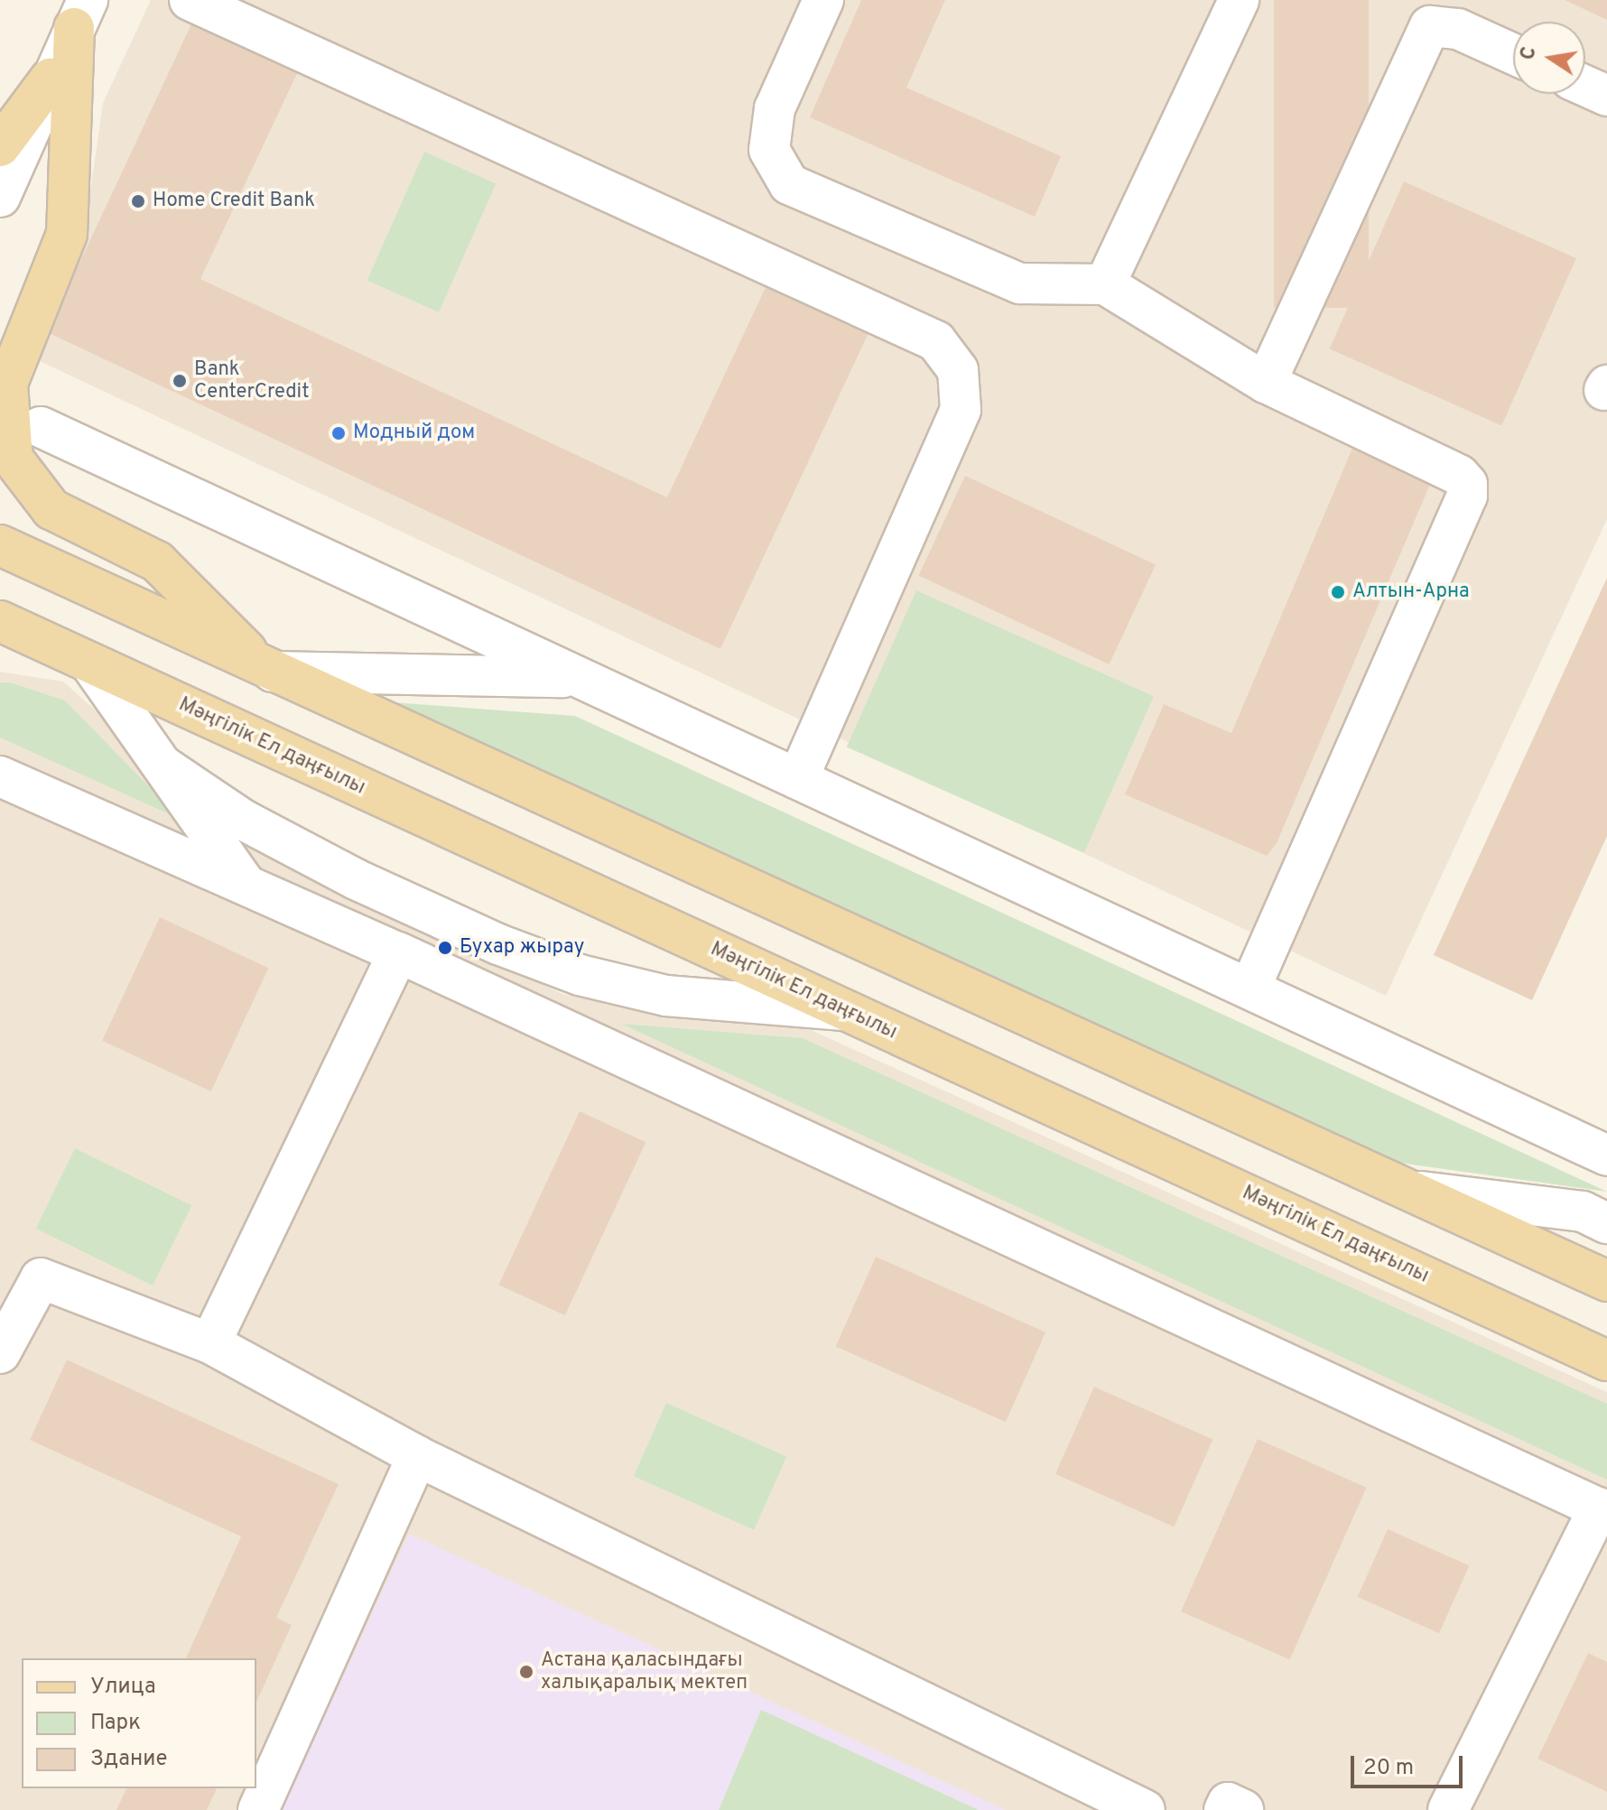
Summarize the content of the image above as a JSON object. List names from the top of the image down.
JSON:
{
  "streets": {
    "main road": ["Мәңгілік Ел даңғылы"]
  },
  "places": [
    "Home Credit Bank",
    "Bank CenterCredit",
    "Модный дом",
    "Алтын-Арна",
    "Бухар жырау",
    "Астана қаласындағы халықаралық мектеп"
  ],
  "legend": ["Улица", "Парк", "Здание"],
  "scale_bar": "20 m",
  "north": "left"
}
